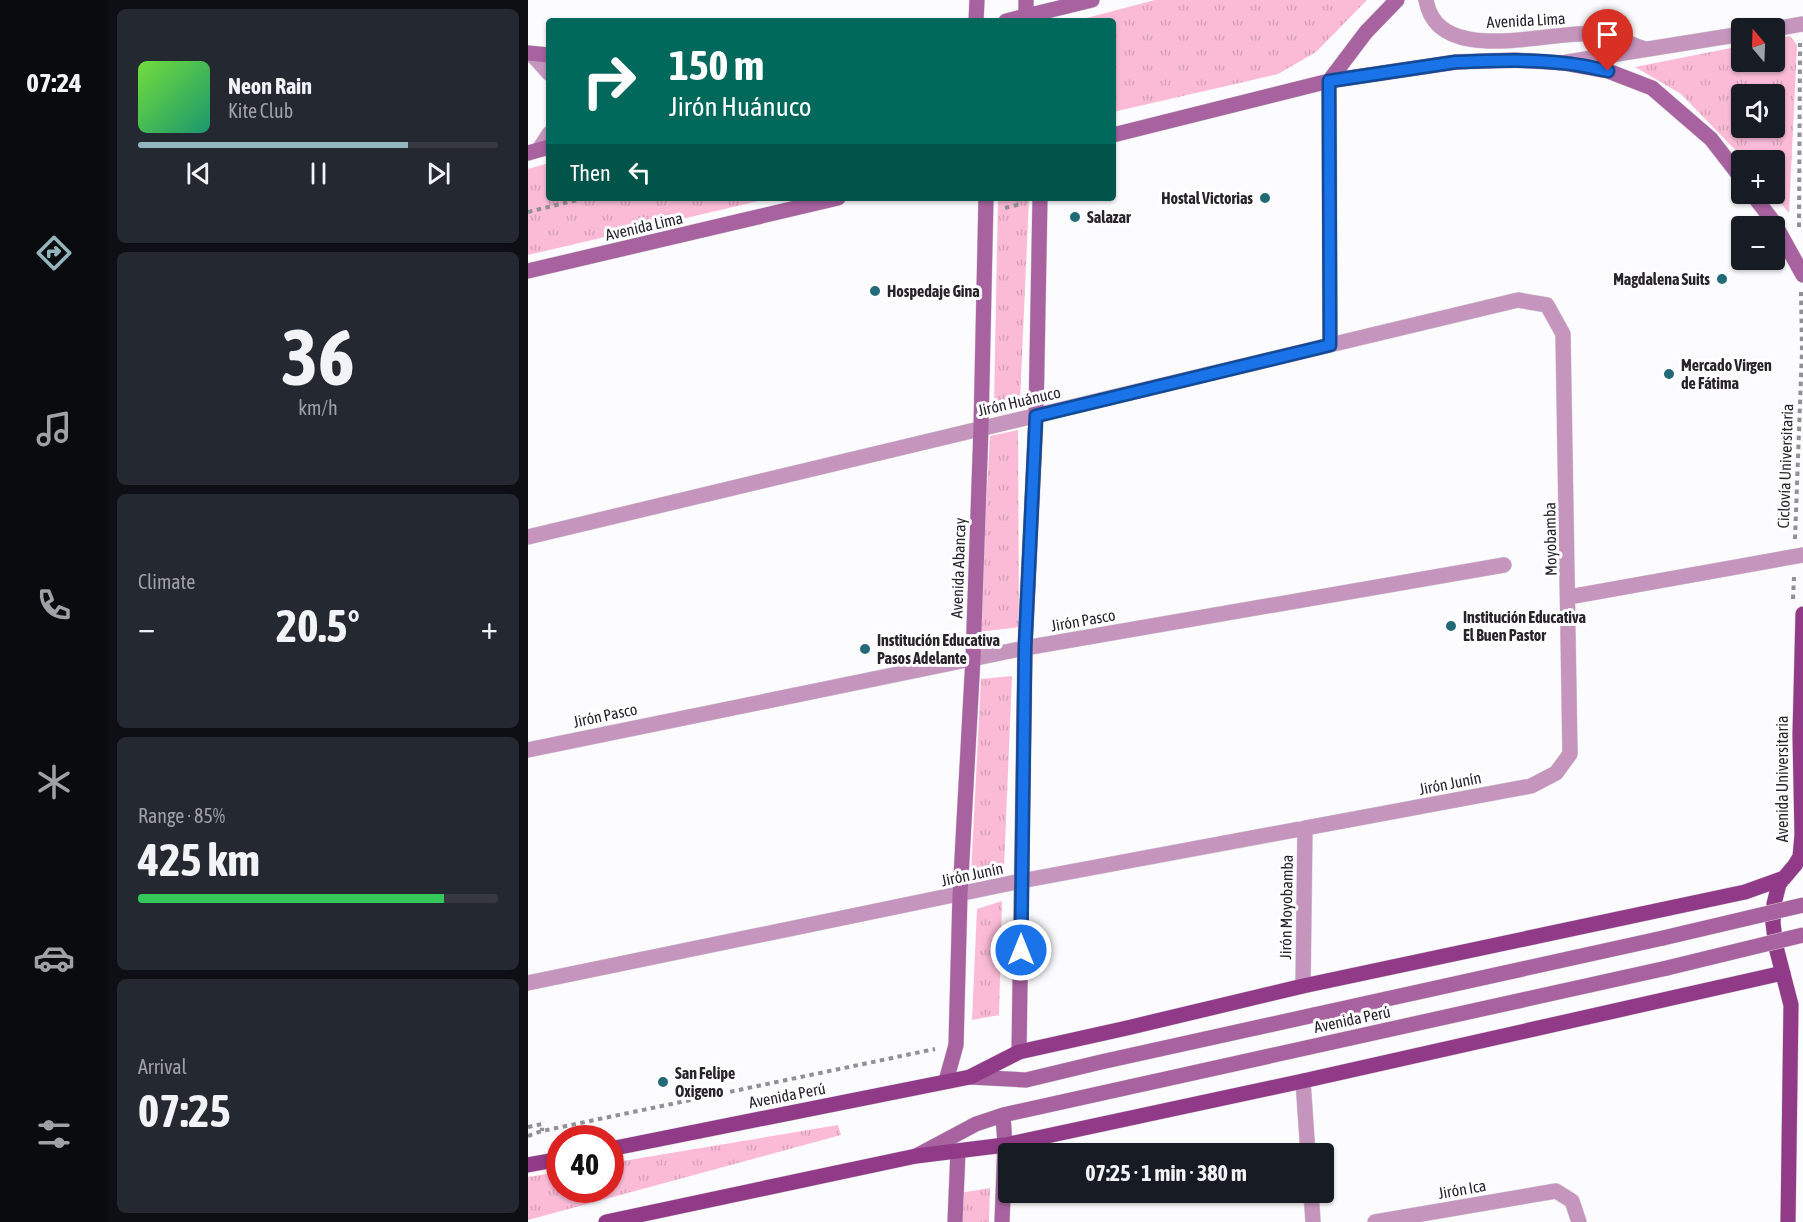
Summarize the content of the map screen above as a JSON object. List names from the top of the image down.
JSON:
{
  "streets": {
    "main road": [
      "Avenida Lima",
      "Avenida Abancay",
      "Avenida Universitaria",
      "Avenida Perú"
    ],
    "street": [
      "Jirón Huánuco",
      "Moyobamba",
      "Jirón Pasco",
      "Jirón Junín",
      "Jirón Moyobamba",
      "Jirón Ica"
    ],
    "path": ["Ciclovía Universitaria"]
  },
  "crossings": [
    ["Jirón Huánuco", "Moyobamba"],
    ["Jirón Huánuco", "Avenida Abancay"],
    ["Moyobamba", "Jirón Junín"],
    ["Avenida Abancay", "Jirón Pasco"],
    ["Avenida Abancay", "Jirón Junín"],
    ["Avenida Abancay", "Avenida Perú"],
    ["Avenida Universitaria", "Avenida Perú"],
    ["Jirón Junín", "Jirón Moyobamba"],
    ["Jirón Moyobamba", "Avenida Perú"]
  ],
  "places": [
    "Hostal Victorias",
    "Salazar",
    "Magdalena Suits",
    "Hospedaje Gina",
    "Mercado Virgen de Fátima",
    "Institución Educativa El Buen Pastor",
    "Institución Educativa Pasos Adelante",
    "San Felipe Oxigeno"
  ],
  "north": "top",
  "page": {
    "tabs": "07:24",
    "map_buttons": ["+", "−"],
    "turn": ["150 m", "Jirón Huánuco"],
    "song": ["Neon Rain", "Kite Club"],
    "then": "Then",
    "tile": [
      ["36", "km/h"],
      "Climate",
      ["Range · 85%", "425 km"],
      ["Arrival", "07:25"]
    ],
    "heat": ["−", "20.5°", "+"],
    "limit": "40",
    "trip": "07:25 · 1 min · 380 m"
  }
}
